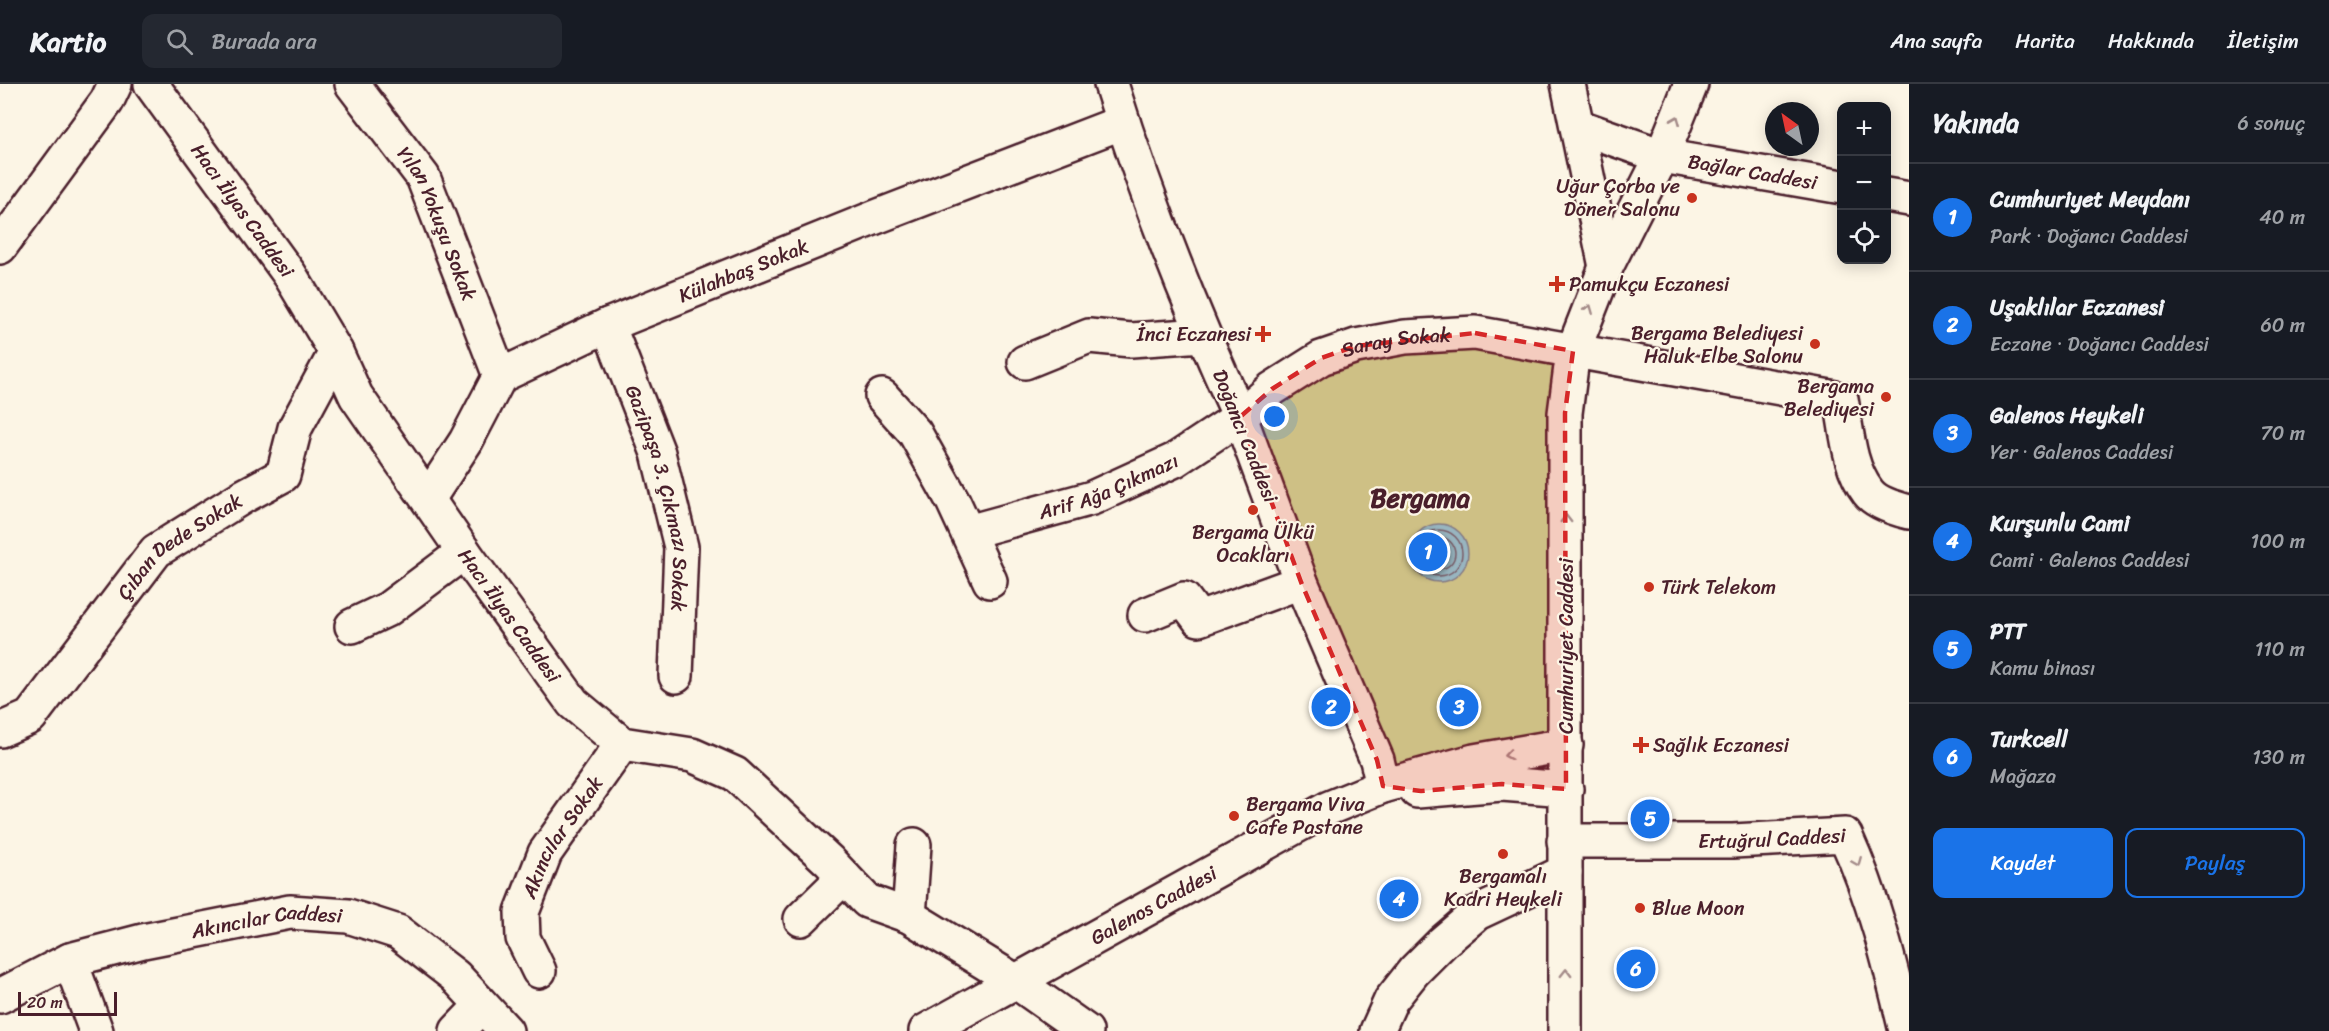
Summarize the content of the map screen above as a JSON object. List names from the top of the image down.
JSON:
{
  "streets": {
    "street": [
      "Bağlar Caddesi",
      "Hacı İlyas Caddesi",
      "Yılan Yokuşu Sokak",
      "Külahbaş Sokak",
      "Saray Sokak",
      "Doğancı Caddesi",
      "Arif Ağa Çıkmazı",
      "Gazipaşa 3. Çıkmazı Sokak",
      "Çıban Dede Sokak",
      "Cumhuriyet Caddesi",
      "Akıncılar Sokak",
      "Ertuğrul Caddesi",
      "Galenos Caddesi",
      "Akıncılar Caddesi"
    ]
  },
  "crossings": [
    ["Bağlar Caddesi", "Cumhuriyet Caddesi"],
    ["Hacı İlyas Caddesi", "Çıban Dede Sokak"],
    ["Hacı İlyas Caddesi", "Akıncılar Sokak"],
    ["Yılan Yokuşu Sokak", "Külahbaş Sokak"],
    ["Külahbaş Sokak", "Doğancı Caddesi"],
    ["Külahbaş Sokak", "Gazipaşa 3. Çıkmazı Sokak"],
    ["Saray Sokak", "Doğancı Caddesi"],
    ["Saray Sokak", "Arif Ağa Çıkmazı"],
    ["Saray Sokak", "Cumhuriyet Caddesi"],
    ["Doğancı Caddesi", "Arif Ağa Çıkmazı"],
    ["Doğancı Caddesi", "Galenos Caddesi"],
    ["Cumhuriyet Caddesi", "Ertuğrul Caddesi"],
    ["Cumhuriyet Caddesi", "Galenos Caddesi"]
  ],
  "one_way": ["Cumhuriyet Caddesi"],
  "districts": ["Bergama"],
  "places": {
    "other": [
      "Uğur Çorba ve Döner Salonu",
      "Bergama Belediyesi Haluk Elbe Salonu",
      "Bergama Belediyesi",
      "Bergama Ülkü Ocakları",
      "Türk Telekom",
      "Bergama Viva Cafe Pastane",
      "Bergamalı Kadri Heykeli",
      "Blue Moon"
    ],
    "health": ["Pamukçu Eczanesi", "İnci Eczanesi", "Sağlık Eczanesi"]
  },
  "scale_bar": "20 m",
  "north": "top left",
  "page": {
    "header": "Kartio",
    "search": "Burada ara",
    "nav": [
      "Ana sayfa",
      "Harita",
      "Hakkında",
      "İletişim"
    ],
    "heading": ["Yakında", "6 sonuç"],
    "map_buttons": ["+", "−"],
    "list": [
      {
        "mark": "1",
        "name": "Cumhuriyet Meydanı",
        "note": "Park · Doğancı Caddesi",
        "value": "40 m"
      },
      {
        "mark": "2",
        "name": "Uşaklılar Eczanesi",
        "note": "Eczane · Doğancı Caddesi",
        "value": "60 m"
      },
      {
        "mark": "3",
        "name": "Galenos Heykeli",
        "note": "Yer · Galenos Caddesi",
        "value": "70 m"
      },
      {
        "mark": "4",
        "name": "Kurşunlu Cami",
        "note": "Cami · Galenos Caddesi",
        "value": "100 m"
      },
      {
        "mark": "5",
        "name": "PTT",
        "note": "Kamu binası",
        "value": "110 m"
      },
      {
        "mark": "6",
        "name": "Turkcell",
        "note": "Mağaza",
        "value": "130 m"
      }
    ],
    "pins": [
      "1",
      "2",
      "3",
      "5",
      "4",
      "6"
    ],
    "buttons": ["Kaydet", "Paylaş"],
    "scale": "20 m"
  }
}
